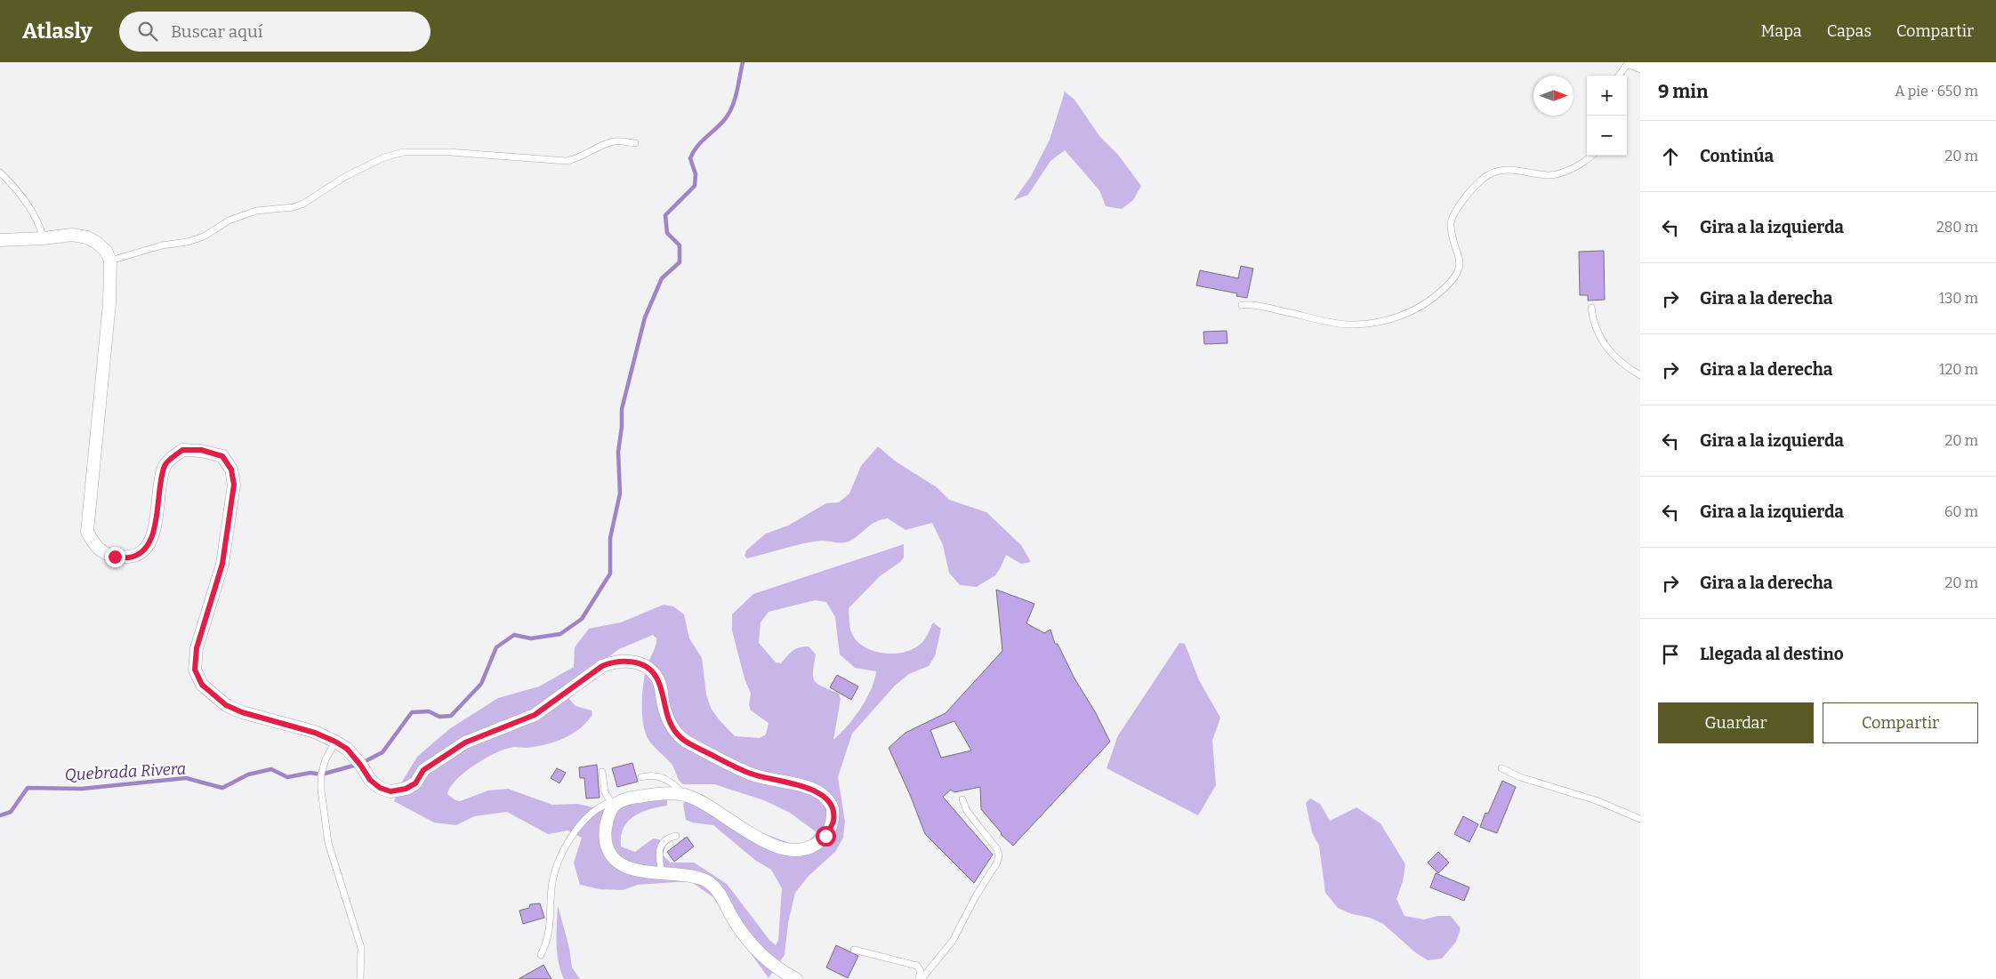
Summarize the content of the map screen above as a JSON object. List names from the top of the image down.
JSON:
{
  "water": ["Quebrada Rivera"],
  "north": "right",
  "page": {
    "header": "Atlasly",
    "search": "Buscar aquí",
    "nav": ["Mapa", "Capas", "Compartir"],
    "heading": ["9 min", "A pie · 650 m"],
    "map_buttons": ["+", "−"],
    "list": [
      ["Continúa", "20 m"],
      ["Gira a la izquierda", "280 m"],
      ["Gira a la derecha", "130 m"],
      ["Gira a la derecha", "120 m"],
      ["Gira a la izquierda", "20 m"],
      ["Gira a la izquierda", "60 m"],
      ["Gira a la derecha", "20 m"],
      "Llegada al destino"
    ],
    "buttons": ["Guardar", "Compartir"]
  }
}
